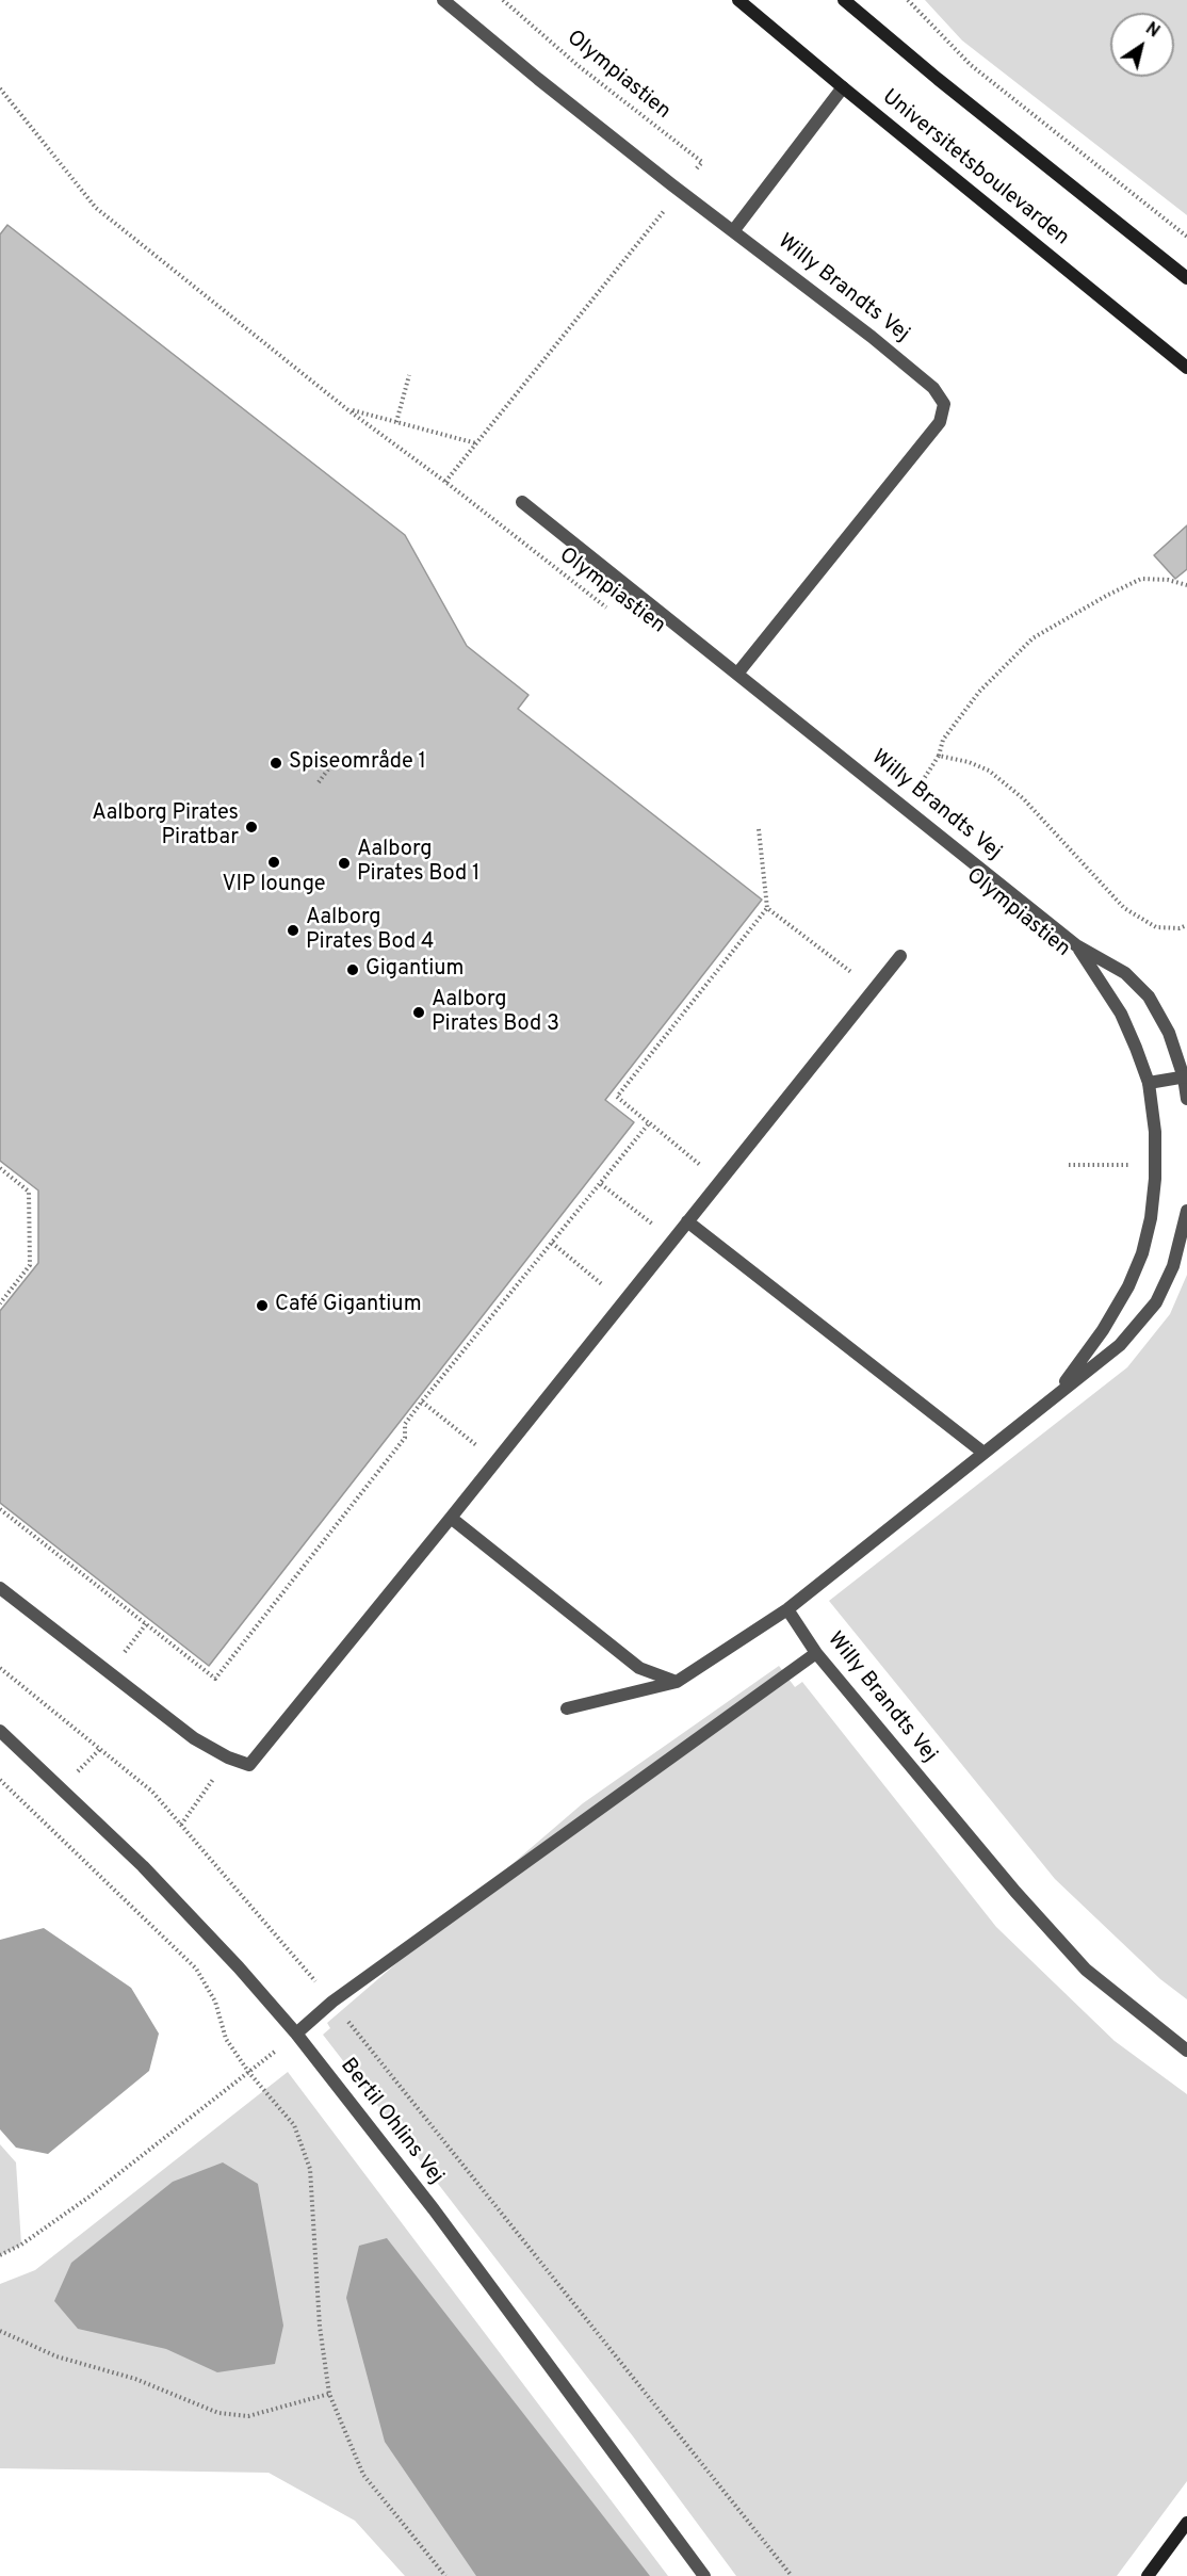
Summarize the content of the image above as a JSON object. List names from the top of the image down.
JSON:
{
  "streets": {
    "main road": ["Universitetsboulevarden"],
    "street": ["Willy Brandts Vej", "Bertil Ohlins Vej"],
    "path": ["Olympiastien"]
  },
  "crossings": [
    ["Olympiastien", "Willy Brandts Vej"]
  ],
  "places": [
    "Spiseområde 1",
    "Aalborg Pirates Piratbar",
    "VIP lounge",
    "Aalborg Pirates Bod 1",
    "Aalborg Pirates Bod 4",
    "Gigantium",
    "Aalborg Pirates Bod 3",
    "Café Gigantium"
  ],
  "north": "top right"
}
